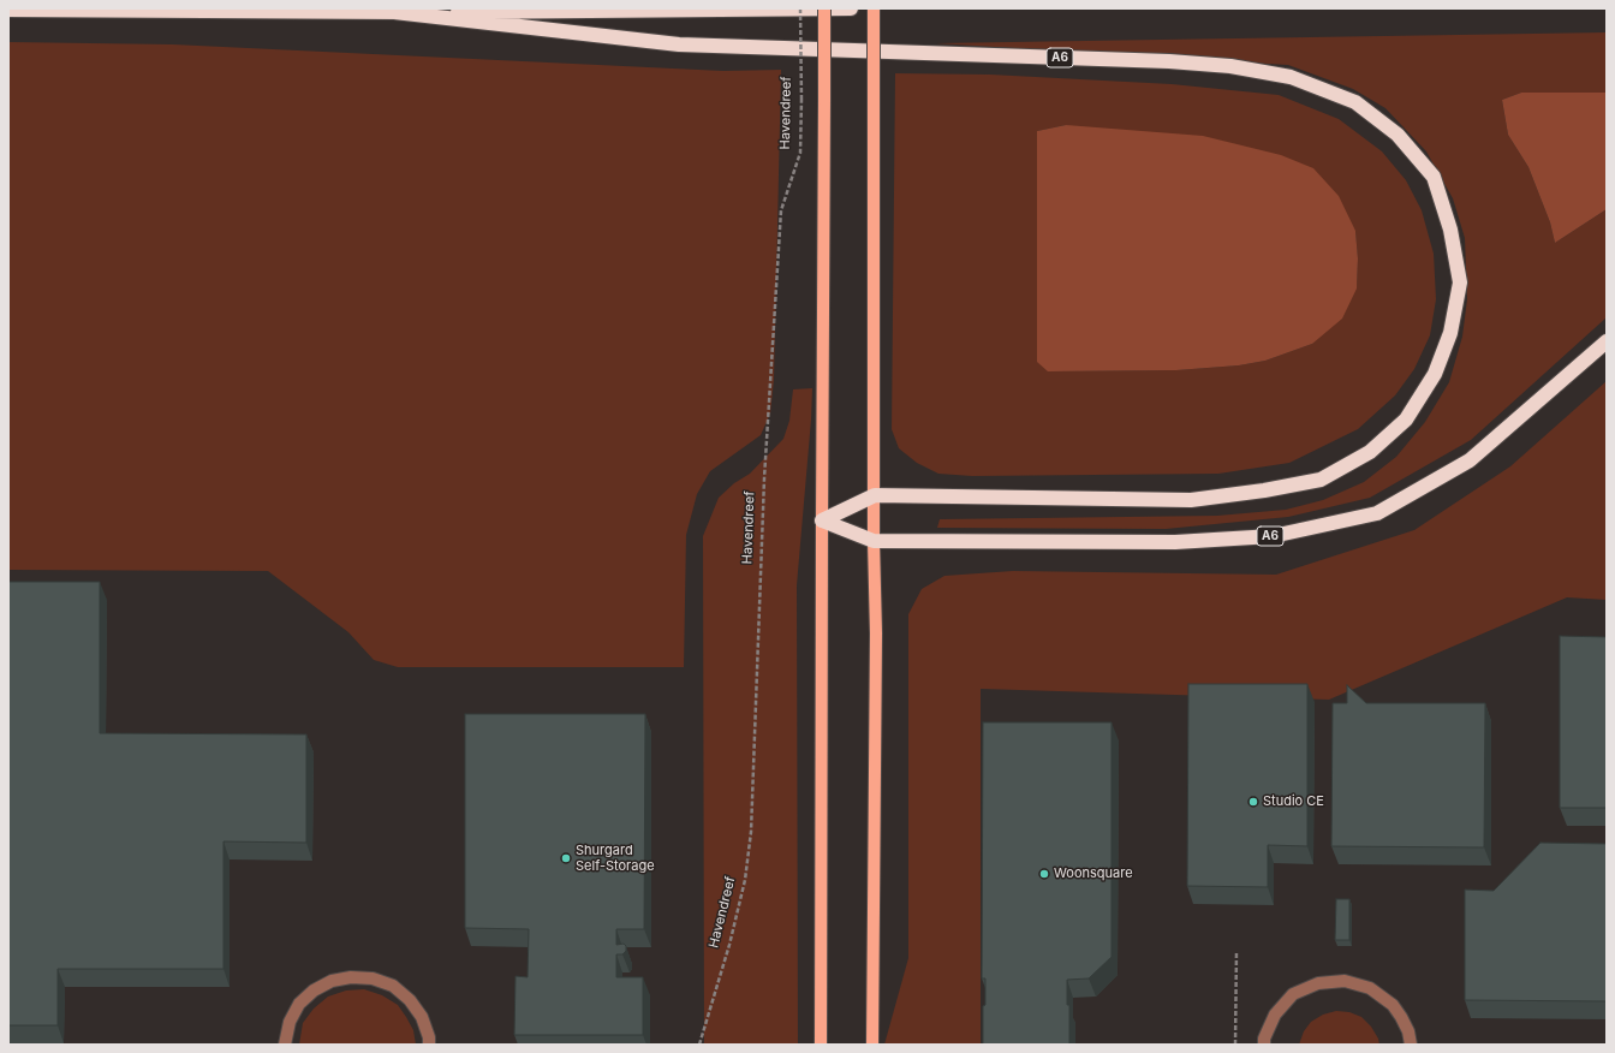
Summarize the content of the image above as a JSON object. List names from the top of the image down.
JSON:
{
  "streets": {
    "highway": ["A6"],
    "path": ["Havendreef"]
  },
  "places": ["Studio CE", "Shurgard Self-Storage", "Woonsquare"]
}
